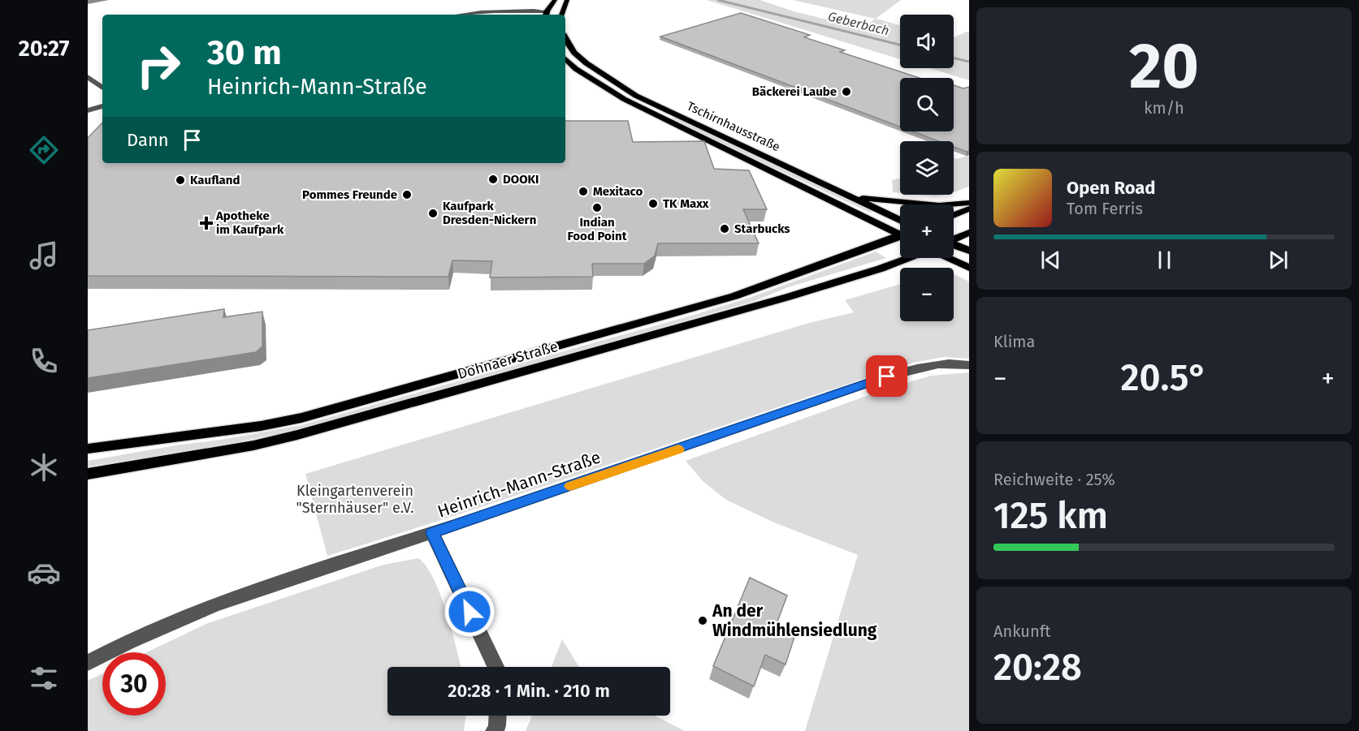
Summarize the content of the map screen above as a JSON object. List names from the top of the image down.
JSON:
{
  "streets": {
    "main road": ["Tschirnhausstraße", "Dohnaer Straße"],
    "street": ["Heinrich-Mann-Straße"]
  },
  "water": ["Geberbach"],
  "parks": ["Kleingartenverein \"Sternhäuser\" e.V."],
  "places": {
    "other": [
      "Bäckerei Laube",
      "DOOKI",
      "Kaufland",
      "Mexitaco",
      "Pommes Freunde",
      "TK Maxx",
      "Indian Food Point",
      "Kaufpark Dresden-Nickern",
      "Starbucks",
      "An der Windmühlensiedlung"
    ],
    "health": ["Apotheke im Kaufpark"]
  },
  "page": {
    "tabs": "20:27",
    "tile": [
      ["20", "km/h"],
      "Klima",
      ["Reichweite · 25%", "125 km"],
      ["Ankunft", "20:28"]
    ],
    "map_buttons": ["+", "−"],
    "turn": ["30 m", "Heinrich-Mann-Straße"],
    "then": "Dann",
    "song": ["Open Road", "Tom Ferris"],
    "heat": ["−", "20.5°", "+"],
    "limit": "30",
    "trip": "20:28 · 1 Min. · 210 m"
  }
}
